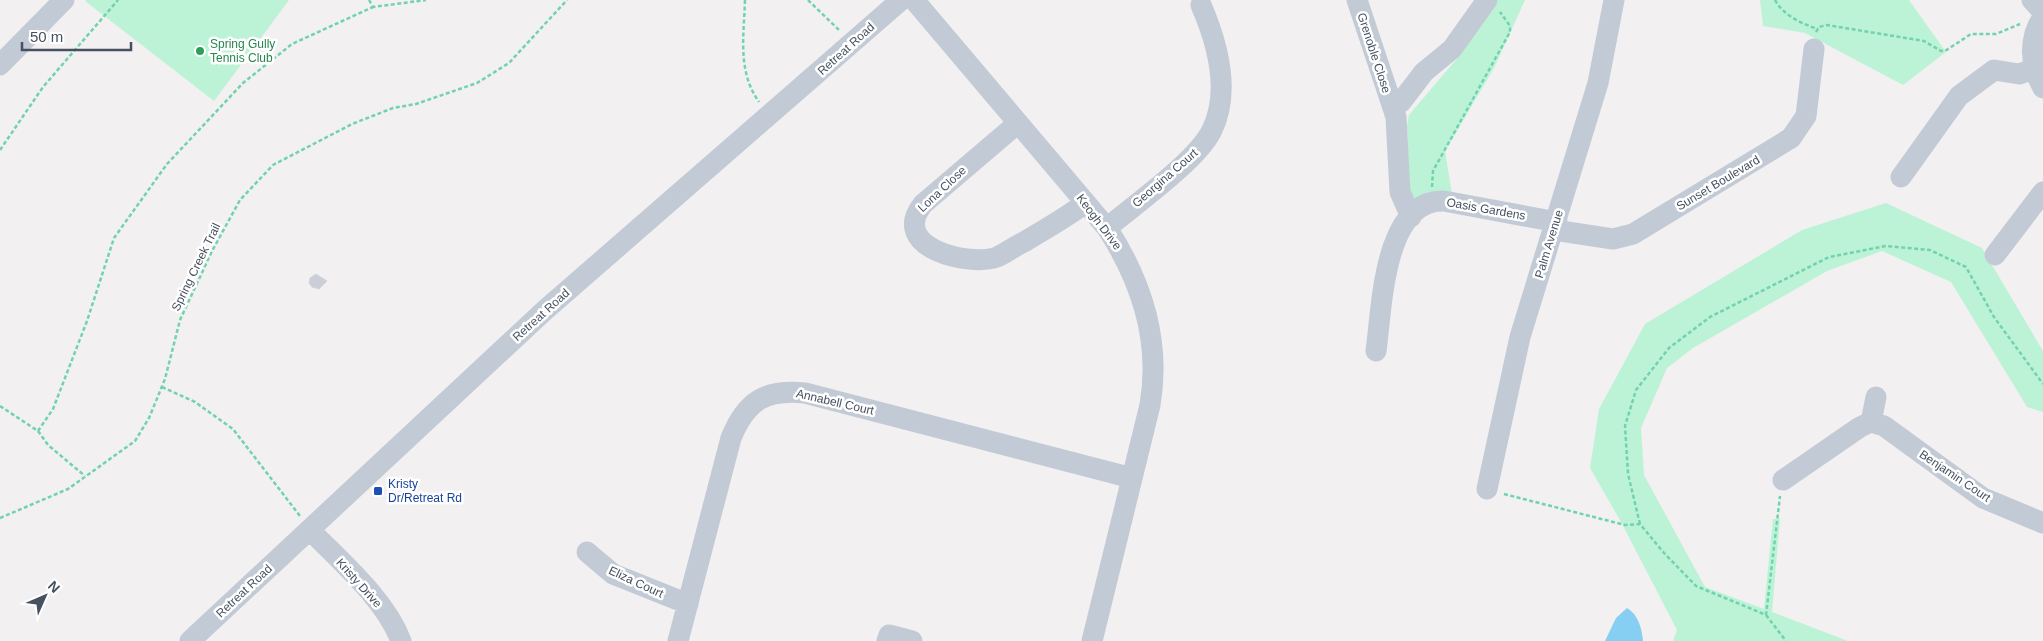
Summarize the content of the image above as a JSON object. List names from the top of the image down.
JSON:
{
  "streets": {
    "street": [
      "Retreat Road",
      "Grenoble Close",
      "Georgina Court",
      "Sunset Boulevard",
      "Lona Close",
      "Oasis Gardens",
      "Keogh Drive",
      "Palm Avenue",
      "Annabell Court",
      "Benjamin Court",
      "Eliza Court",
      "Kristy Drive"
    ],
    "path": ["Spring Creek Trail"]
  },
  "crossings": [
    ["Retreat Road", "Kristy Drive"],
    ["Grenoble Close", "Oasis Gardens"],
    ["Georgina Court", "Keogh Drive"],
    ["Sunset Boulevard", "Oasis Gardens"],
    ["Sunset Boulevard", "Palm Avenue"],
    ["Lona Close", "Keogh Drive"],
    ["Oasis Gardens", "Palm Avenue"],
    ["Keogh Drive", "Annabell Court"],
    ["Annabell Court", "Eliza Court"]
  ],
  "places": {
    "other": ["Spring Gully Tennis Club"],
    "transit": ["Kristy Dr/Retreat Rd"]
  },
  "scale_bar": "50 m",
  "north": "top right"
}
